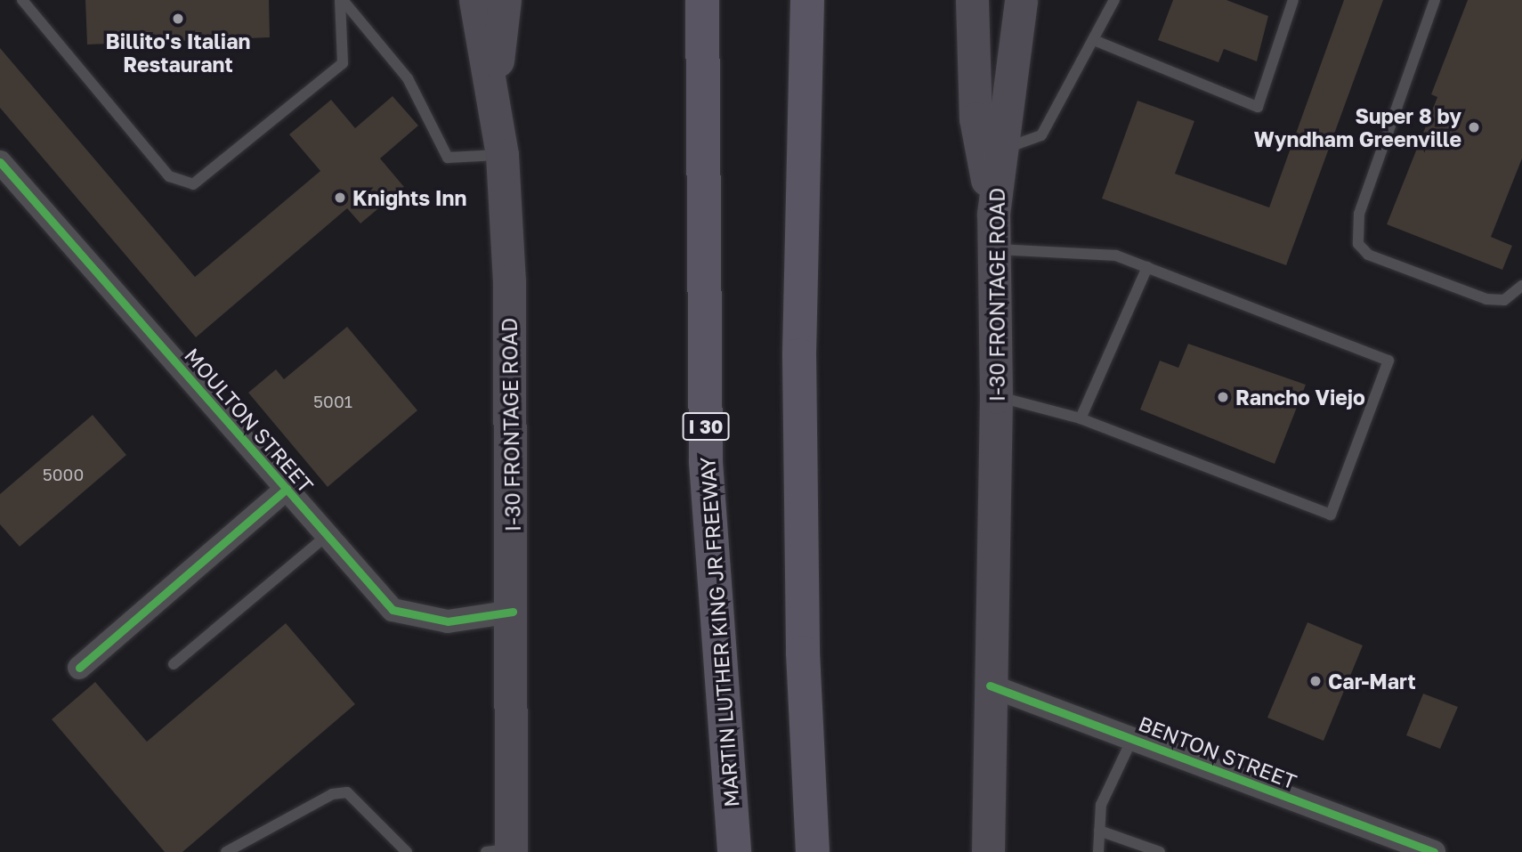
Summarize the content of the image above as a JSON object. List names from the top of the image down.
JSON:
{
  "streets": {
    "highway": ["I 30", "MARTIN LUTHER KING JR FREEWAY"],
    "main road": ["I-30 FRONTAGE ROAD"],
    "street": ["MOULTON STREET", "BENTON STREET"]
  },
  "crossings": [
    ["I-30 FRONTAGE ROAD", "MOULTON STREET"],
    ["I-30 FRONTAGE ROAD", "BENTON STREET"]
  ],
  "places": [
    "Billito's Italian Restaurant",
    "Super 8 by Wyndham Greenville",
    "Knights Inn",
    "Rancho Viejo",
    "Car-Mart"
  ],
  "house_numbers": ["5001", "5000"]
}
